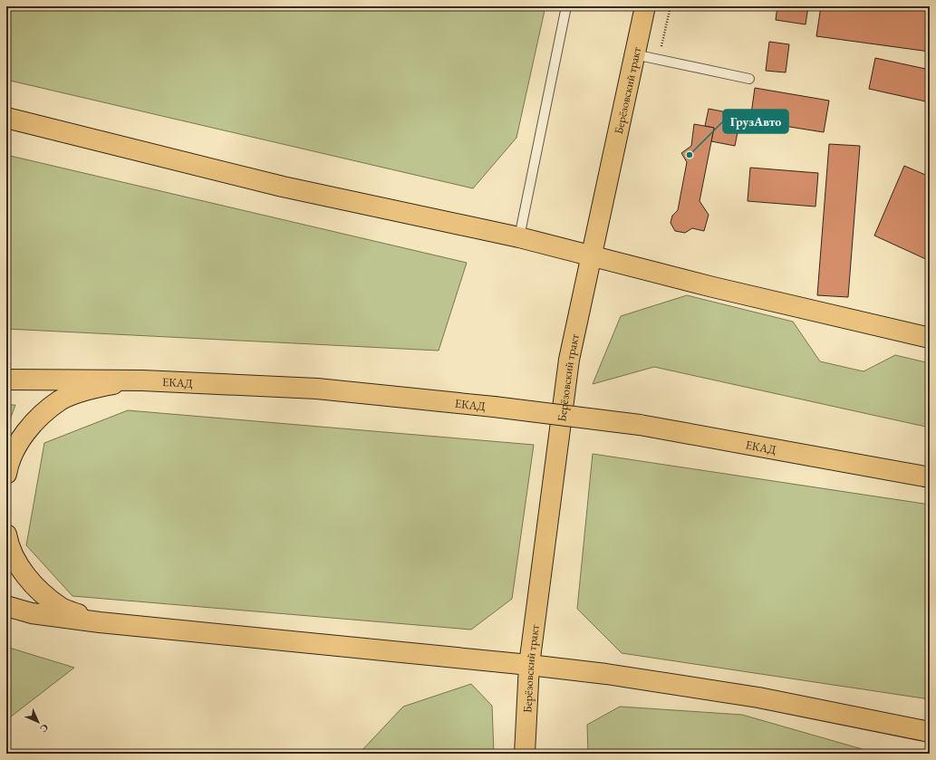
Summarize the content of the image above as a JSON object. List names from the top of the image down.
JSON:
{
  "streets": {
    "main road": ["Берёзовский тракт", "ЕКАД"]
  },
  "places": ["ГрузАвто"],
  "north": "bottom right"
}
